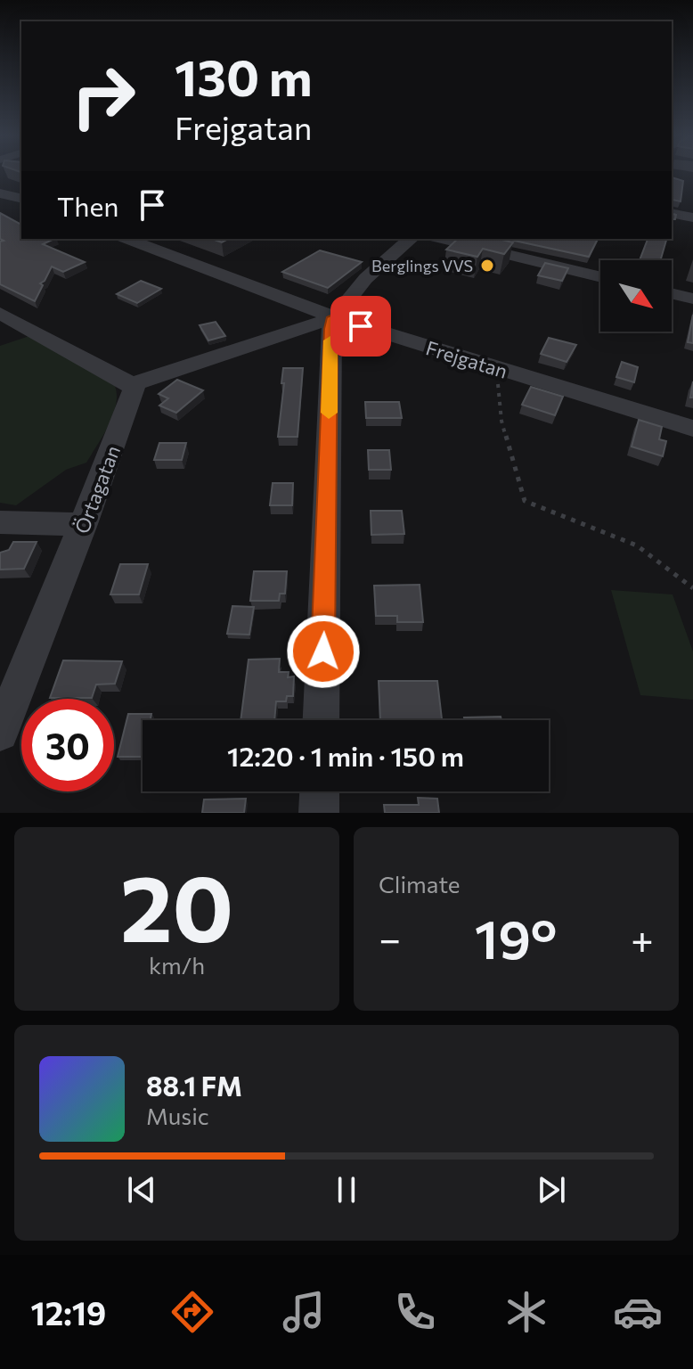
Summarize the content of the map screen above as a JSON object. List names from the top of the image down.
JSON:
{
  "streets": {
    "street": ["Frejgatan", "Örtagatan"]
  },
  "places": ["Berglings VVS"],
  "north": "bottom right",
  "page": {
    "turn": ["130 m", "Frejgatan"],
    "then": "Then",
    "limit": "30",
    "trip": "12:20 · 1 min · 150 m",
    "tile": [
      ["20", "km/h"],
      "Climate"
    ],
    "heat": ["−", "19°", "+"],
    "song": ["88.1 FM", "Music"],
    "tabs": "12:19"
  }
}
